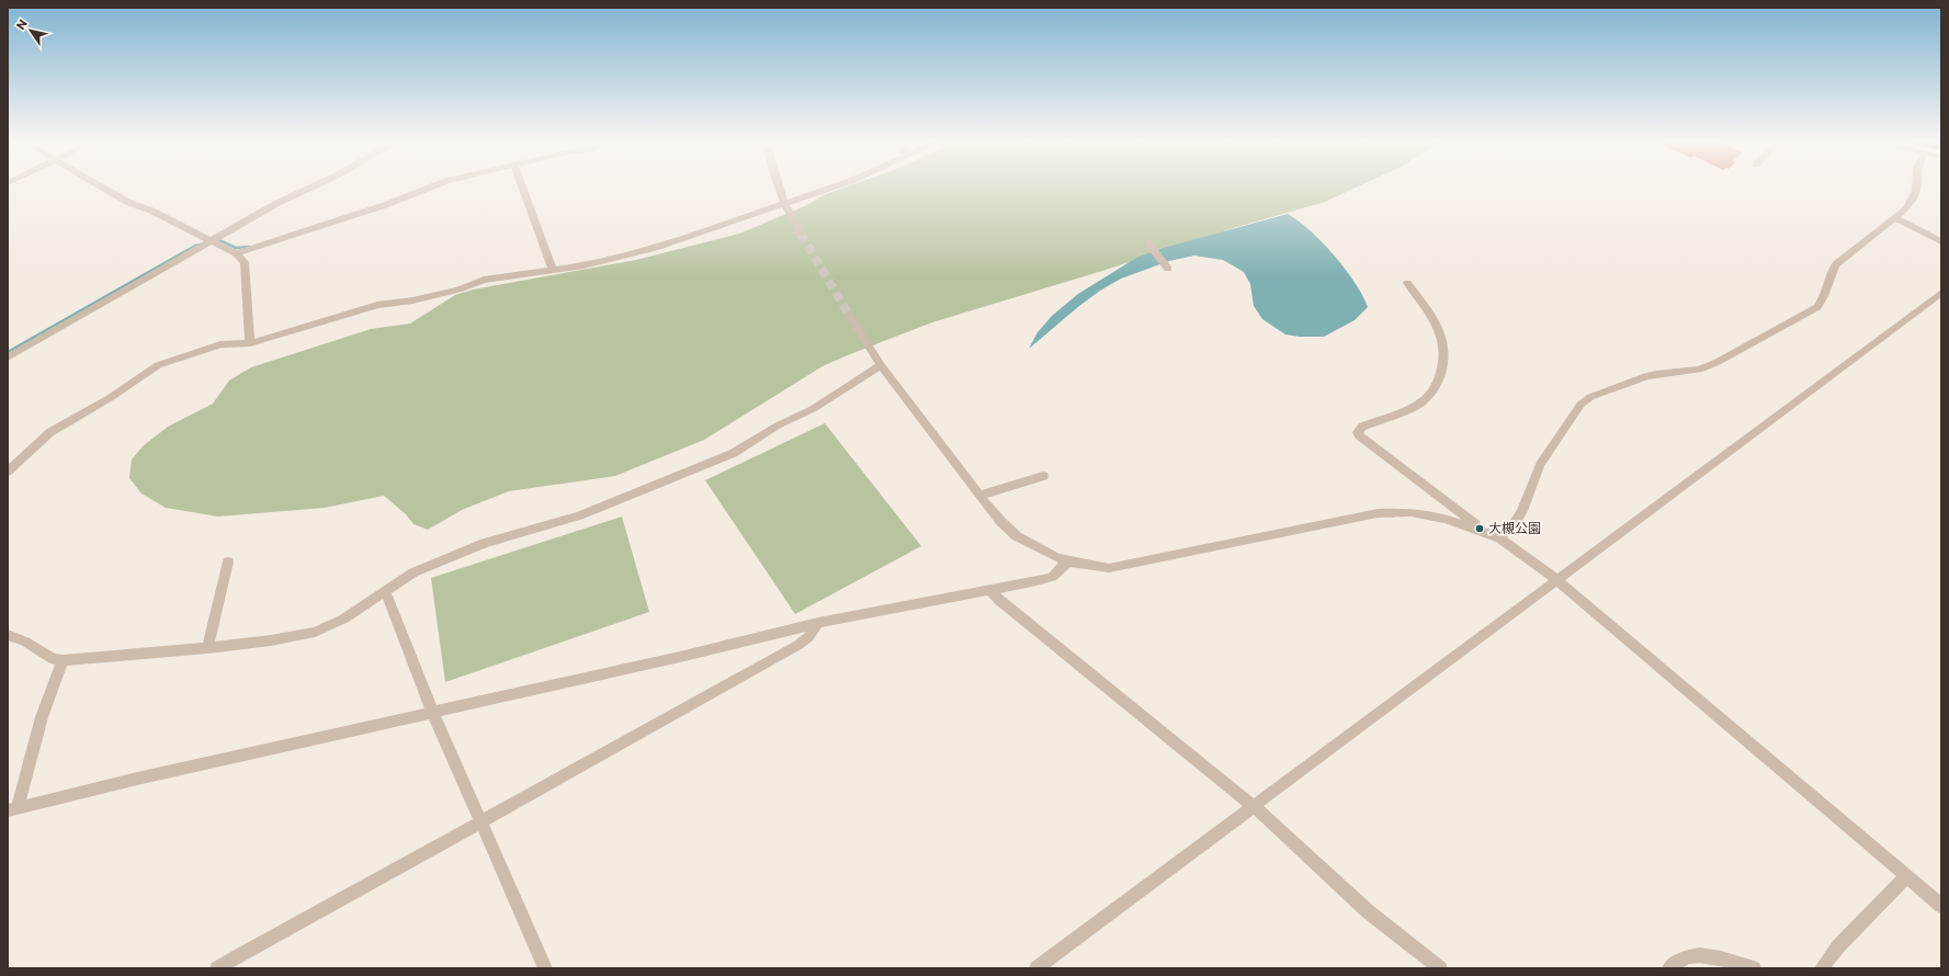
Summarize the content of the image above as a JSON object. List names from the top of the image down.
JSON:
{
  "places": ["大槻公園"],
  "north": "top left"
}
